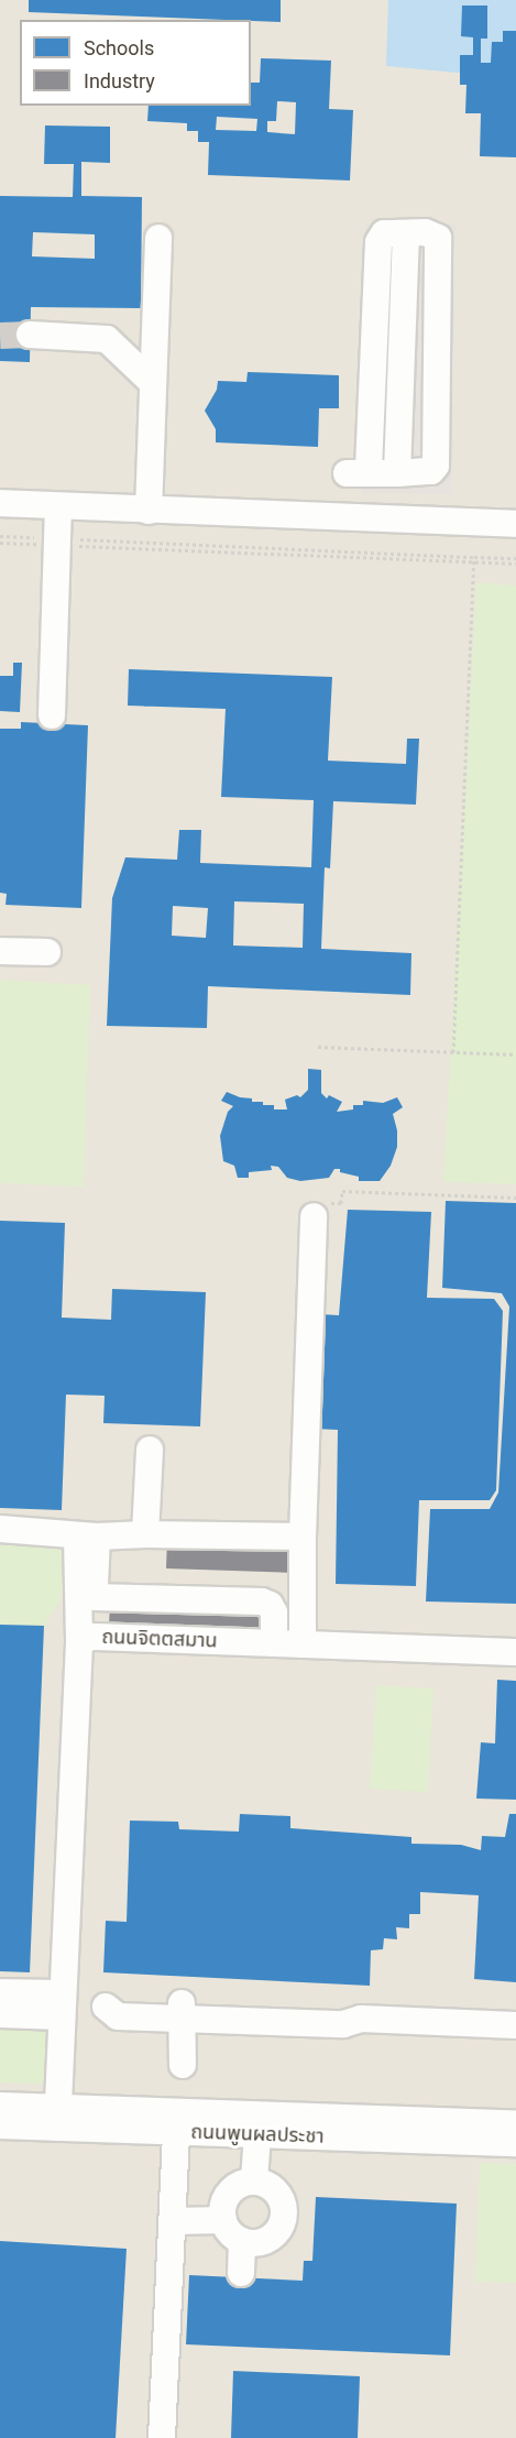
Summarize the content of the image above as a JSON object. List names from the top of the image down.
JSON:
{
  "streets": {
    "lane": ["ถนนจิตตสมาน", "ถนนพูนผลประชา"]
  },
  "crossings": [
    ["ถนนจิตตสมาน", "ถนนพูนผลประชา"]
  ],
  "legend": ["Schools", "Industry"]
}
